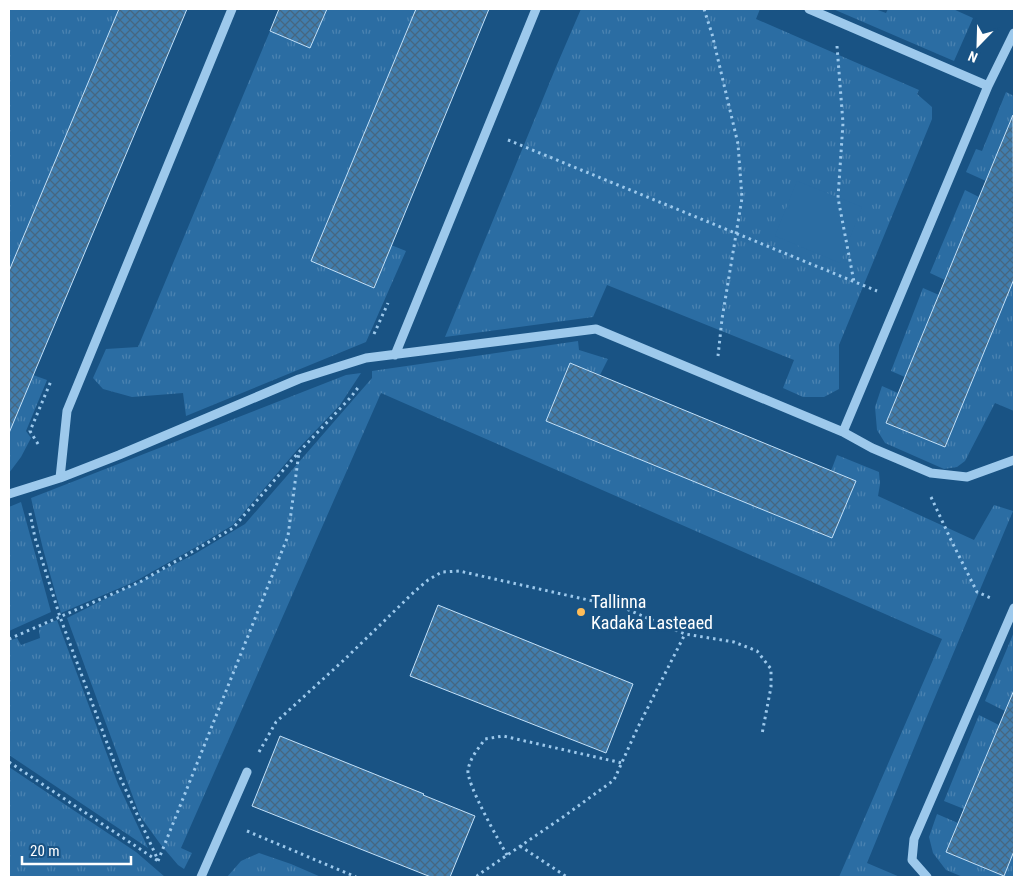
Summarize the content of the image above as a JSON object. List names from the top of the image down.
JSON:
{
  "places": ["Tallinna Kadaka Lasteaed"],
  "scale_bar": "20 m",
  "north": "bottom left"
}
